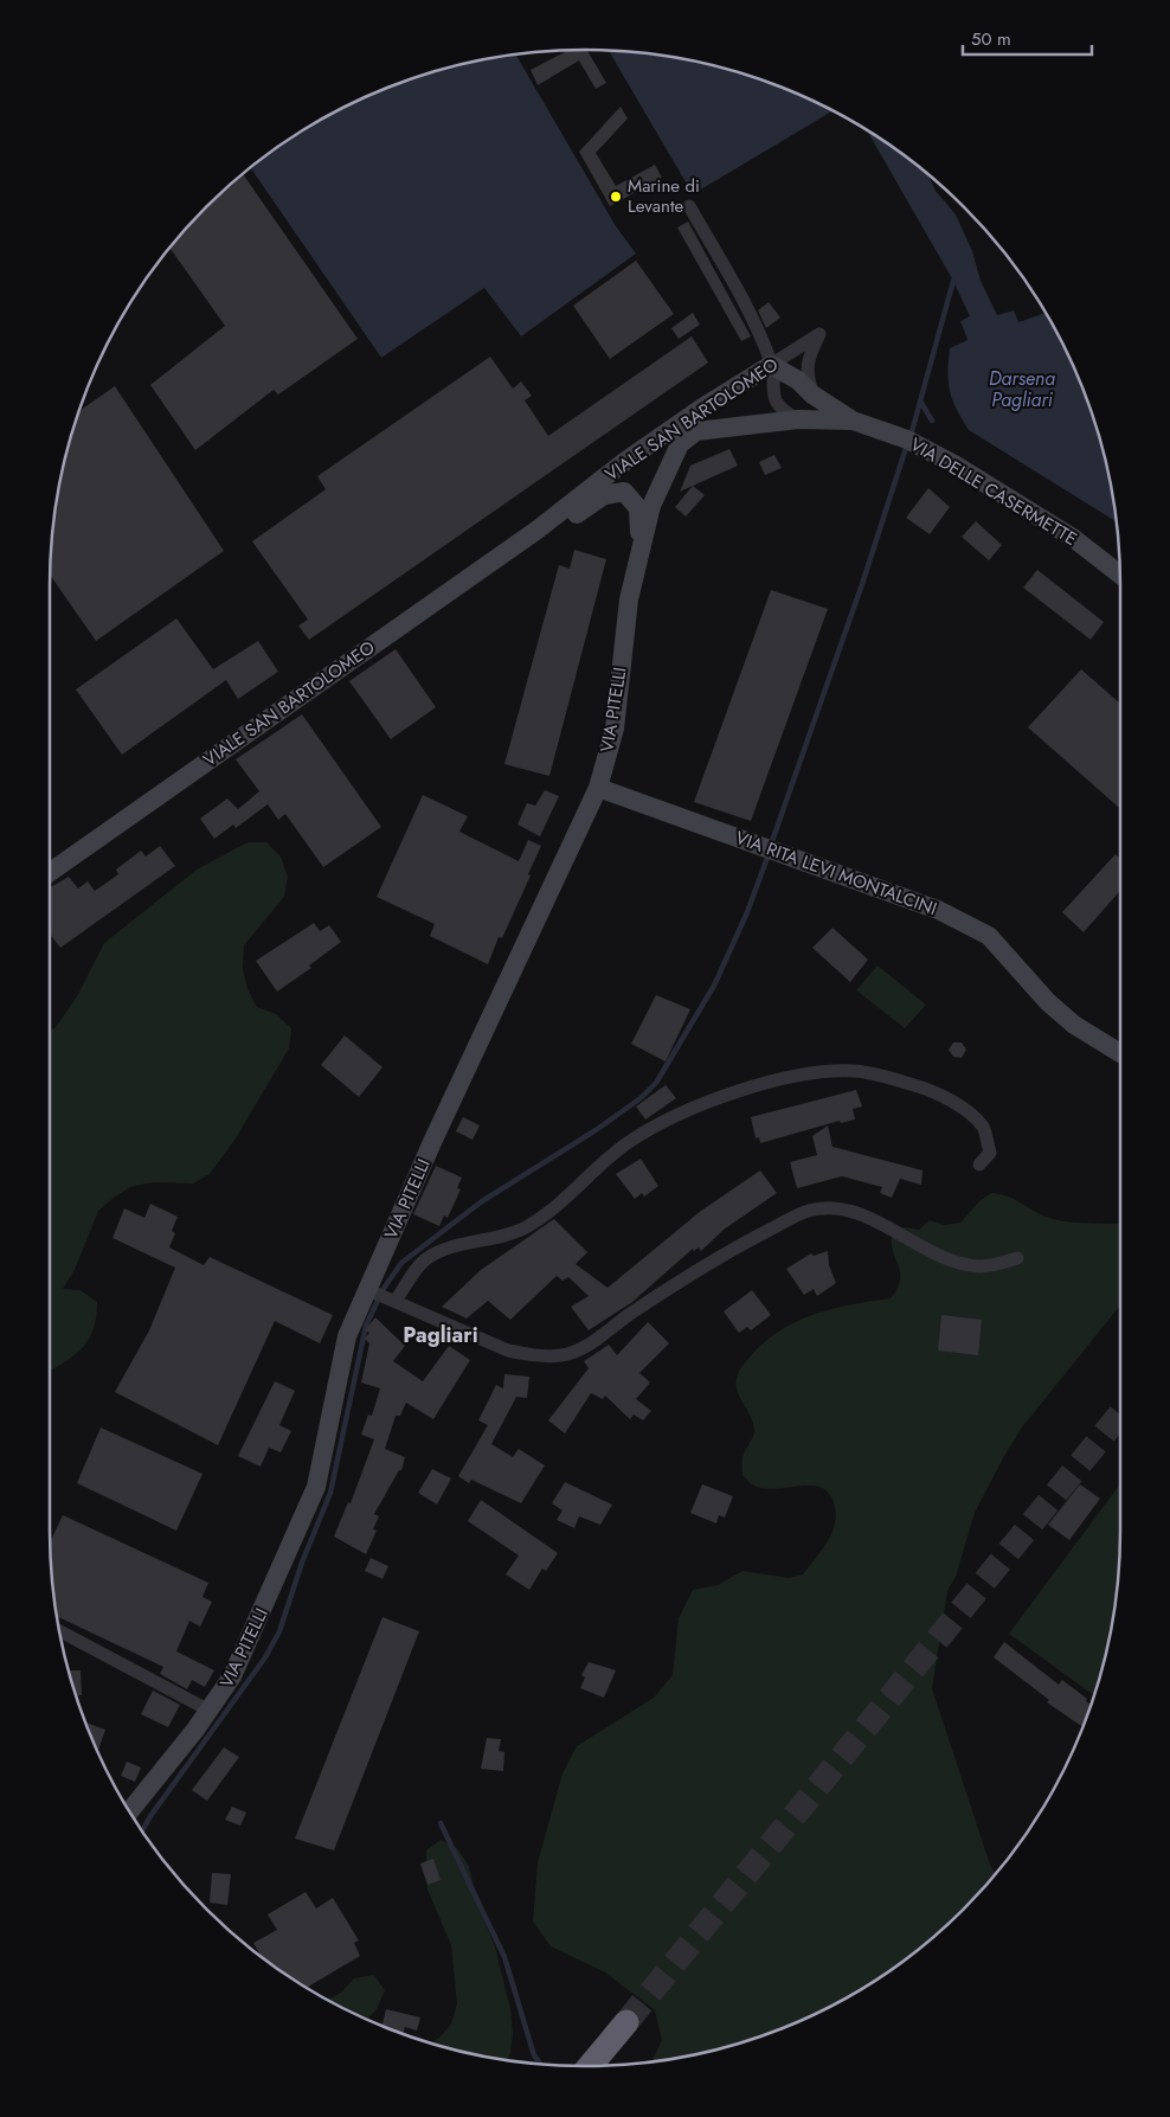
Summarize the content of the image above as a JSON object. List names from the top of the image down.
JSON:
{
  "streets": {
    "main road": [
      "VIALE SAN BARTOLOMEO",
      "VIA DELLE CASERMETTE",
      "VIA PITELLI",
      "VIA RITA LEVI MONTALCINI"
    ]
  },
  "crossings": [
    ["VIALE SAN BARTOLOMEO", "VIA PITELLI"],
    ["VIA PITELLI", "VIA RITA LEVI MONTALCINI"]
  ],
  "districts": ["Pagliari"],
  "water": ["Darsena Pagliari"],
  "places": ["Marine di Levante"],
  "scale_bar": "50 m"
}
